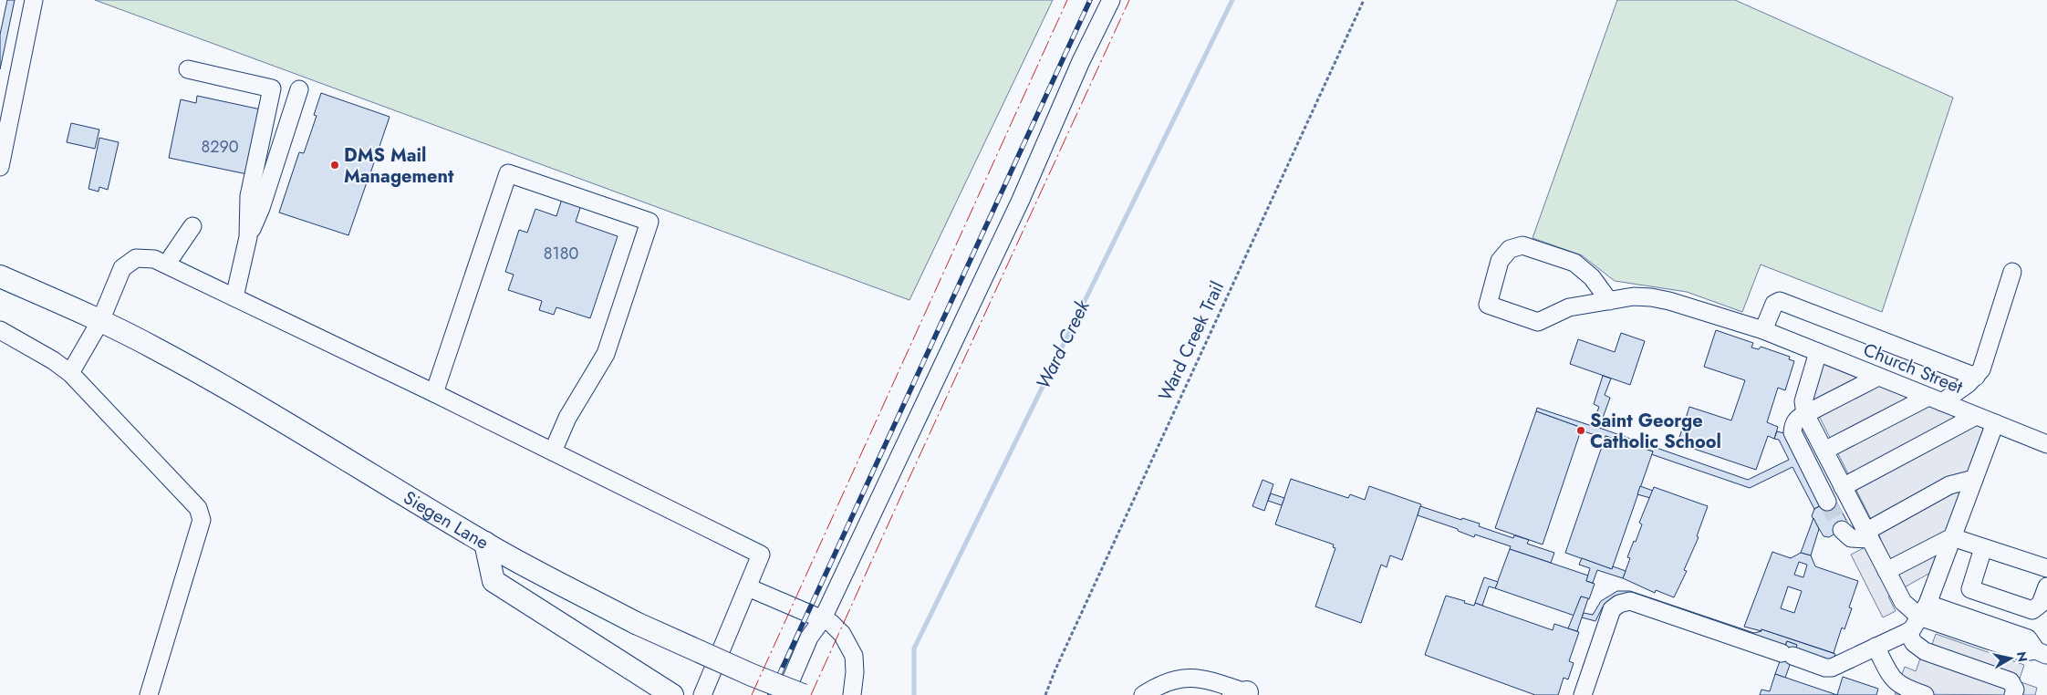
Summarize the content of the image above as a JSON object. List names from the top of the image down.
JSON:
{
  "streets": {
    "main road": ["Siegen Lane"],
    "street": ["Church Street"],
    "path": ["Ward Creek Trail"]
  },
  "water": ["Ward Creek"],
  "places": ["DMS Mail Management", "Saint George Catholic School"],
  "house_numbers": ["8290", "8180"],
  "north": "right"
}
